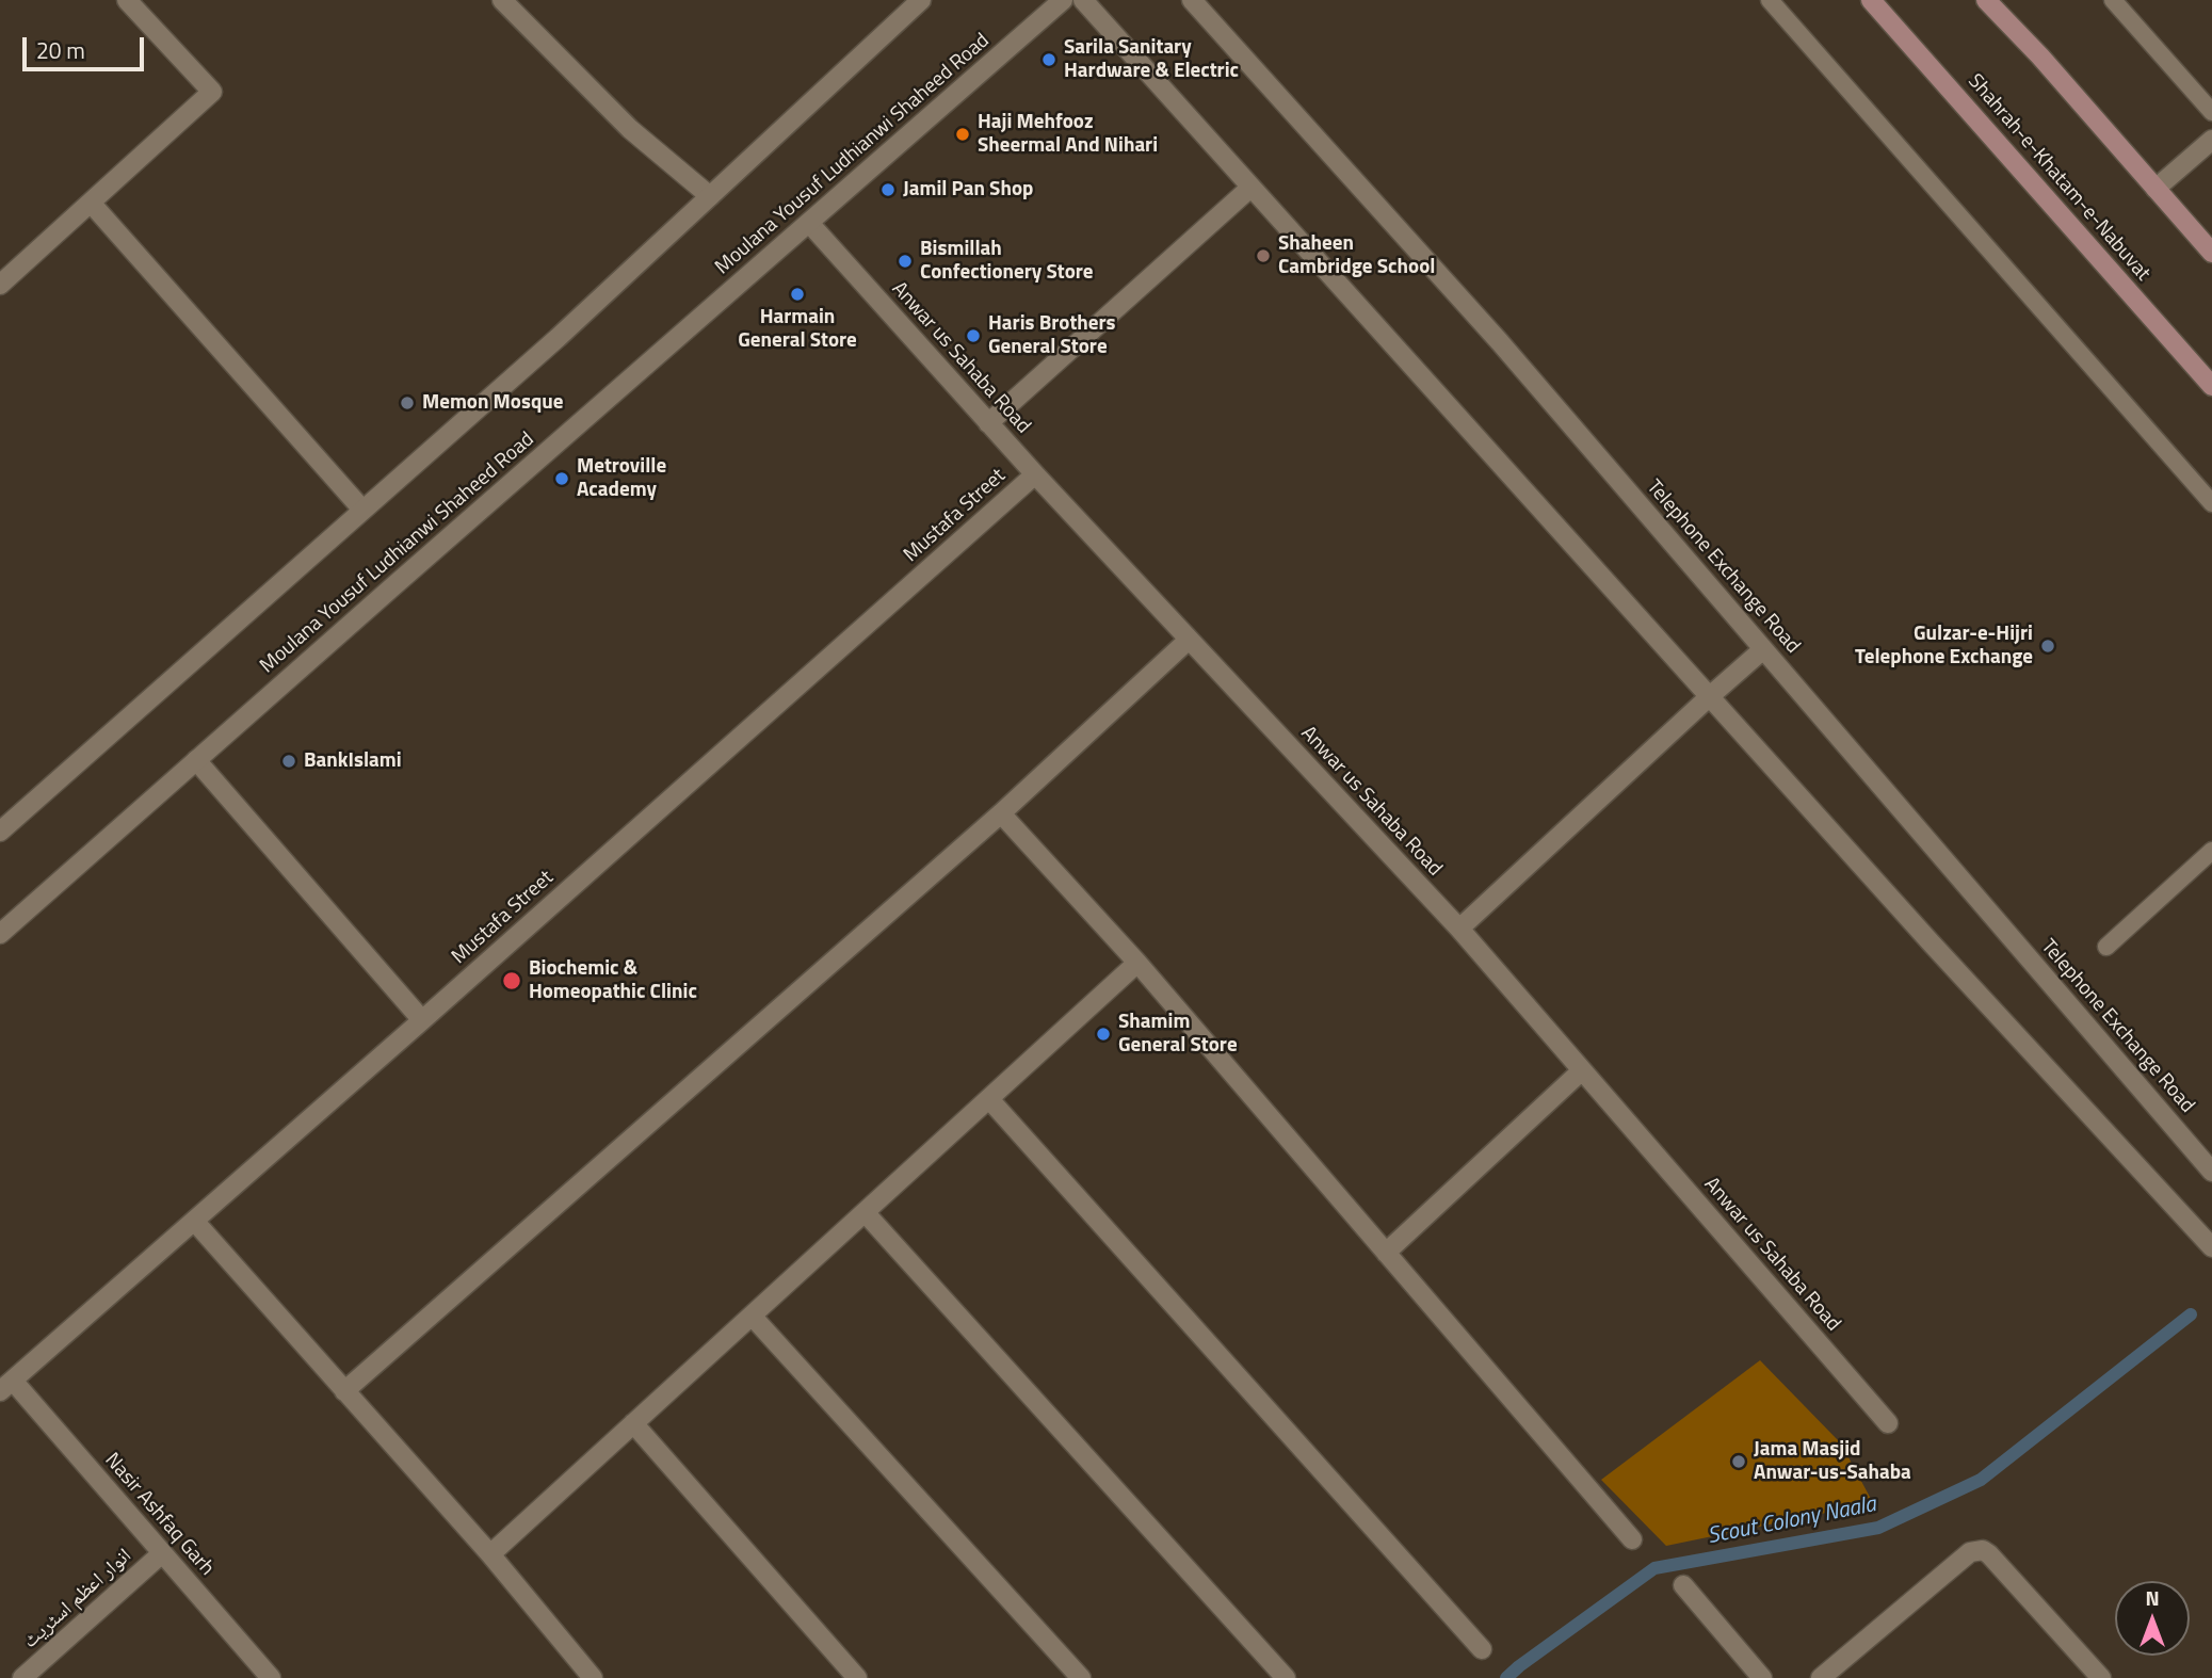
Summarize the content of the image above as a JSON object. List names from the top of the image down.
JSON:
{
  "streets": {
    "main road": ["Shahrah-e-Khatam-e-Nabuvat"],
    "street": [
      "Moulana Yousuf Ludhianwi Shaheed Road",
      "Anwar us Sahaba Road",
      "Mustafa Street",
      "Telephone Exchange Road",
      "Nasir Ashfaq Garh",
      "انوار اعظم اسٹریٹ"
    ]
  },
  "crossings": [
    ["Moulana Yousuf Ludhianwi Shaheed Road", "Anwar us Sahaba Road"],
    ["Anwar us Sahaba Road", "Mustafa Street"],
    ["Mustafa Street", "Nasir Ashfaq Garh"],
    ["Nasir Ashfaq Garh", "انوار اعظم اسٹریٹ"]
  ],
  "water": ["Scout Colony Naala"],
  "places": [
    "Sarila Sanitary Hardware & Electric",
    "Haji Mehfooz Sheermal And Nihari",
    "Jamil Pan Shop",
    "Shaheen Cambridge School",
    "Bismillah Confectionery Store",
    "Harmain General Store",
    "Haris Brothers General Store",
    "Memon Mosque",
    "Metroville Academy",
    "Gulzar-e-Hijri Telephone Exchange",
    "BankIslami",
    "Biochemic & Homeopathic Clinic",
    "Shamim General Store",
    "Jama Masjid Anwar-us-Sahaba"
  ],
  "scale_bar": "20 m",
  "north": "top"
}
